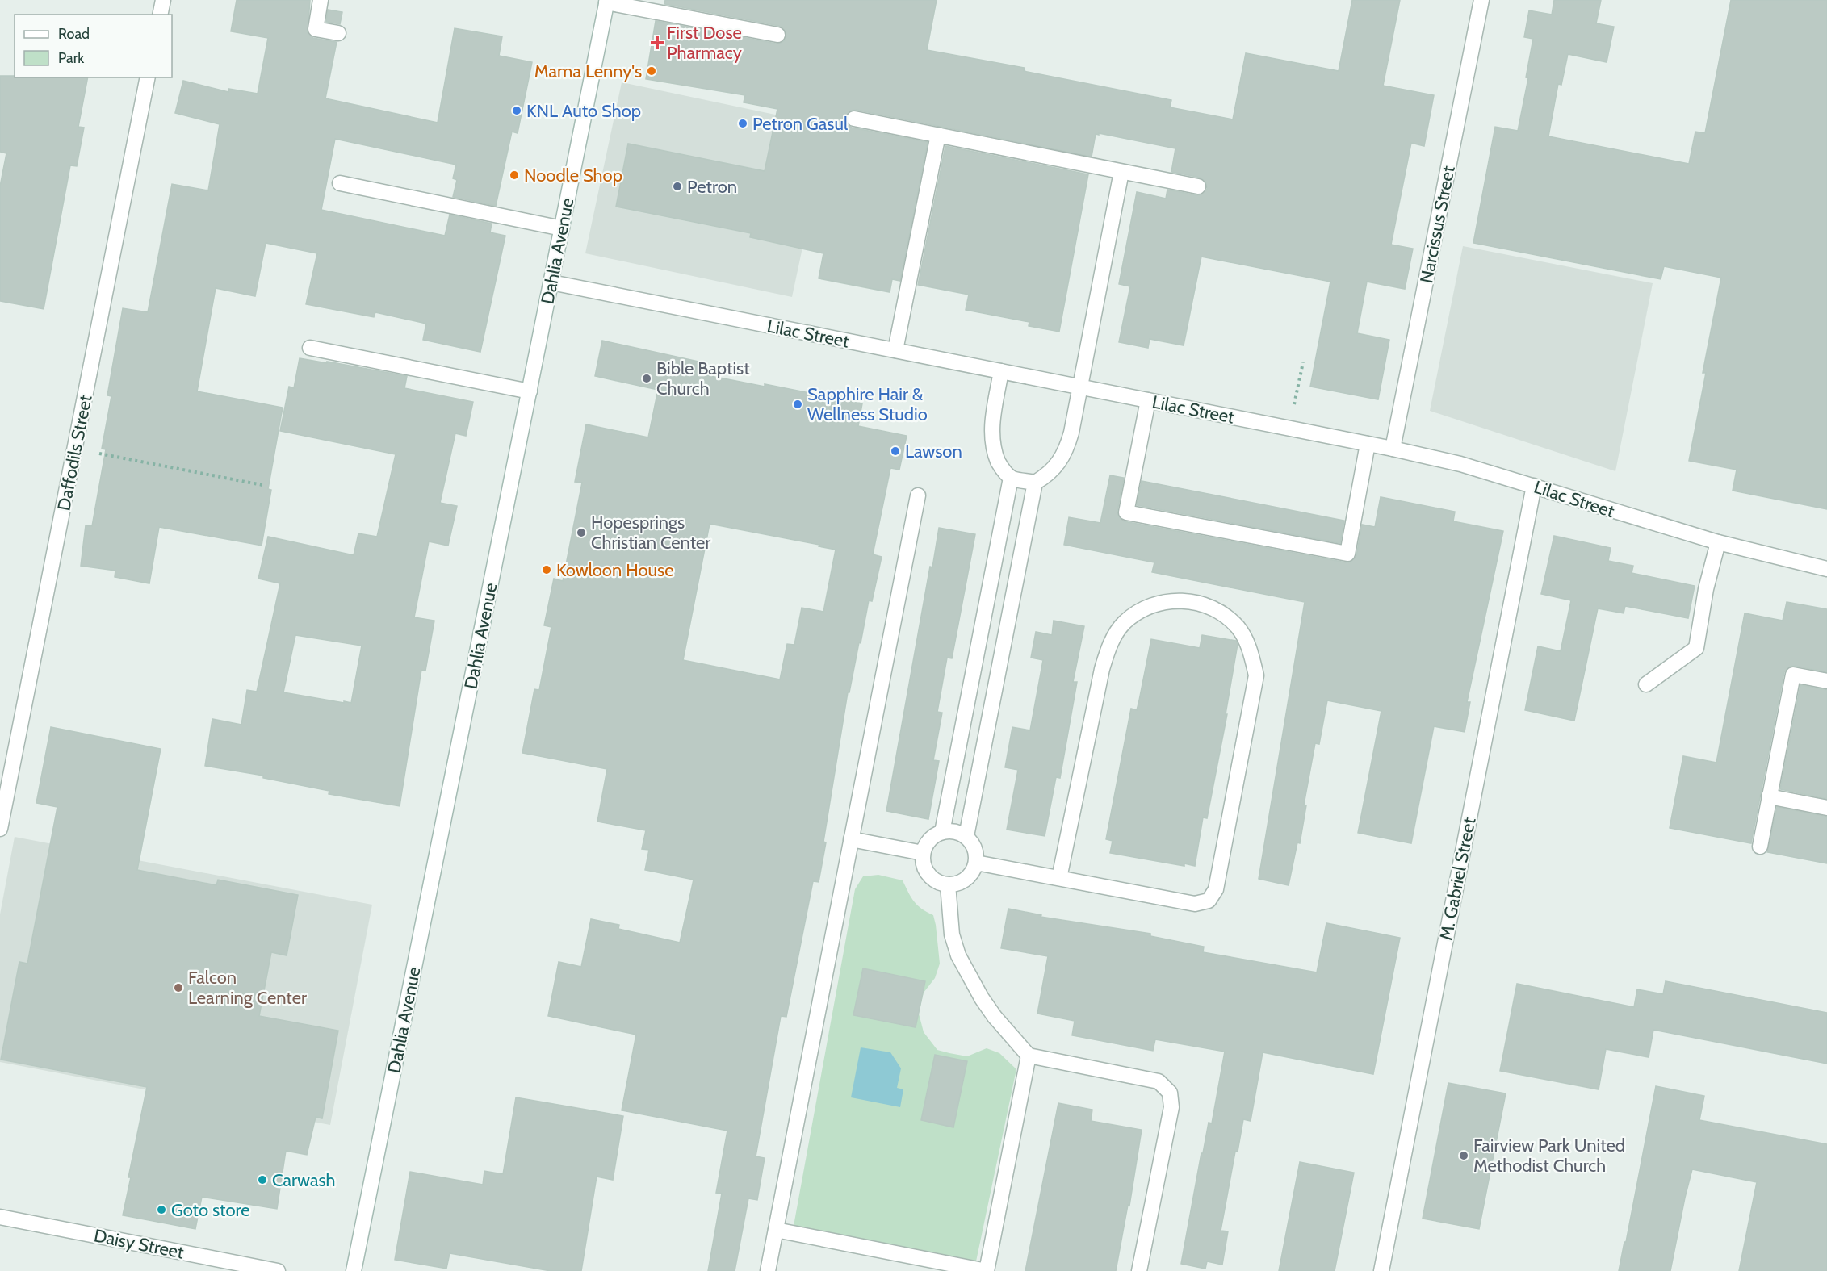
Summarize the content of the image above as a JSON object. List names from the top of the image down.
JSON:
{
  "streets": {
    "street": [
      "Narcissus Street",
      "Dahlia Avenue",
      "Lilac Street",
      "Daffodils Street",
      "M. Gabriel Street",
      "Daisy Street"
    ]
  },
  "crossings": [
    ["Narcissus Street", "Lilac Street"],
    ["Dahlia Avenue", "Lilac Street"],
    ["Lilac Street", "M. Gabriel Street"]
  ],
  "places": {
    "health": ["First Dose Pharmacy"],
    "other": [
      "Mama Lenny's",
      "KNL Auto Shop",
      "Petron Gasul",
      "Noodle Shop",
      "Petron",
      "Bible Baptist Church",
      "Sapphire Hair & Wellness Studio",
      "Lawson",
      "Hopesprings Christian Center",
      "Kowloon House",
      "Falcon Learning Center",
      "Fairview Park United Methodist Church",
      "Carwash",
      "Goto store"
    ]
  },
  "legend": ["Road", "Park"]
}
